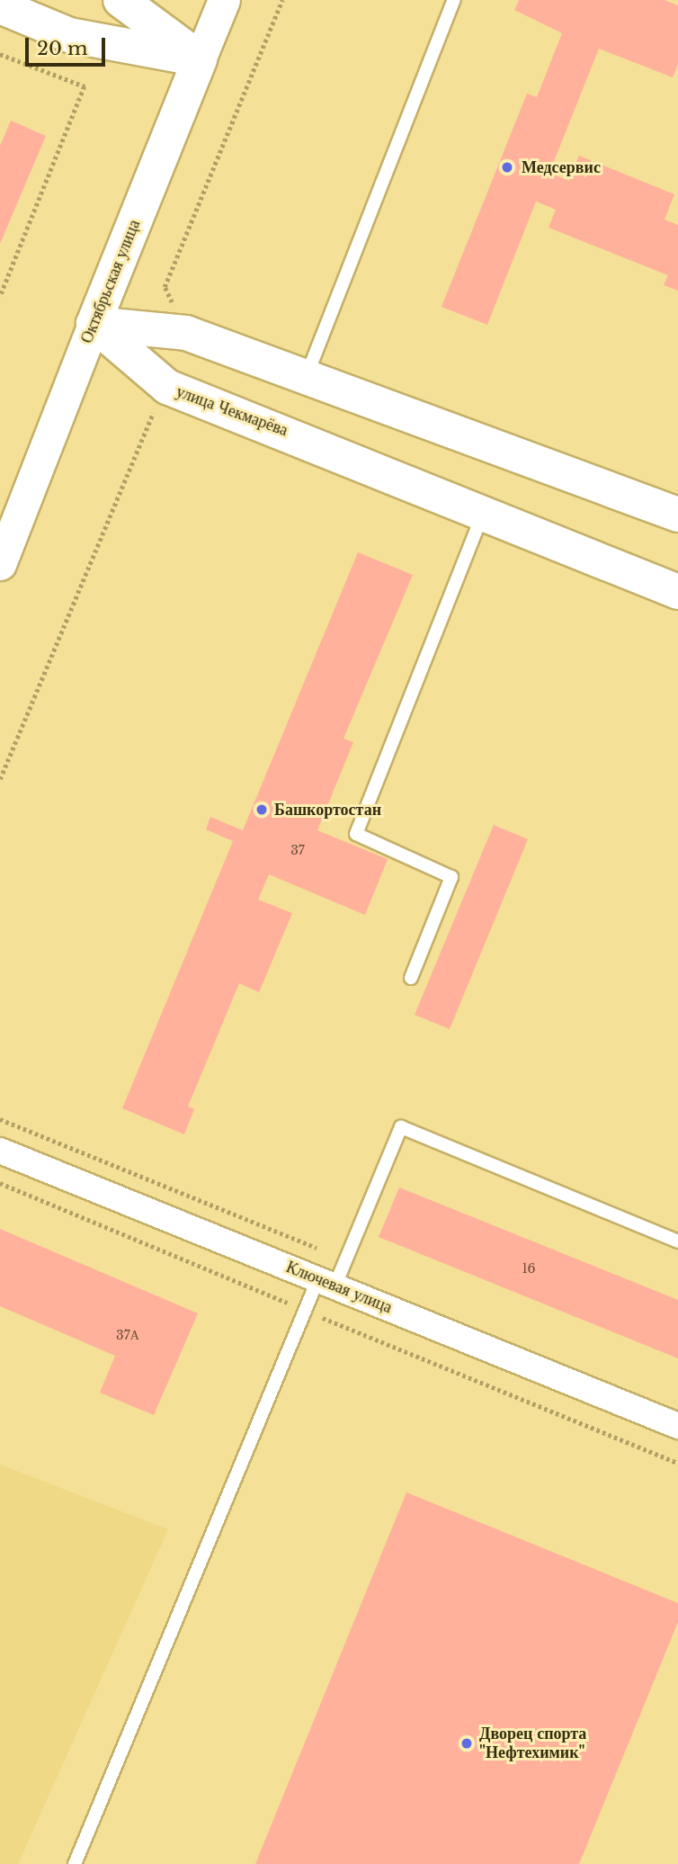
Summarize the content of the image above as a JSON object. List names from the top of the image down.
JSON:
{
  "streets": {
    "main road": ["Октябрьская улица", "улица Чекмарёва"],
    "street": ["Ключевая улица"]
  },
  "crossings": [
    ["Октябрьская улица", "улица Чекмарёва"]
  ],
  "places": ["Медсервис", "Башкортостан", "Дворец спорта \"Нефтехимик\""],
  "house_numbers": ["37", "16", "37А"],
  "scale_bar": "20 m"
}
